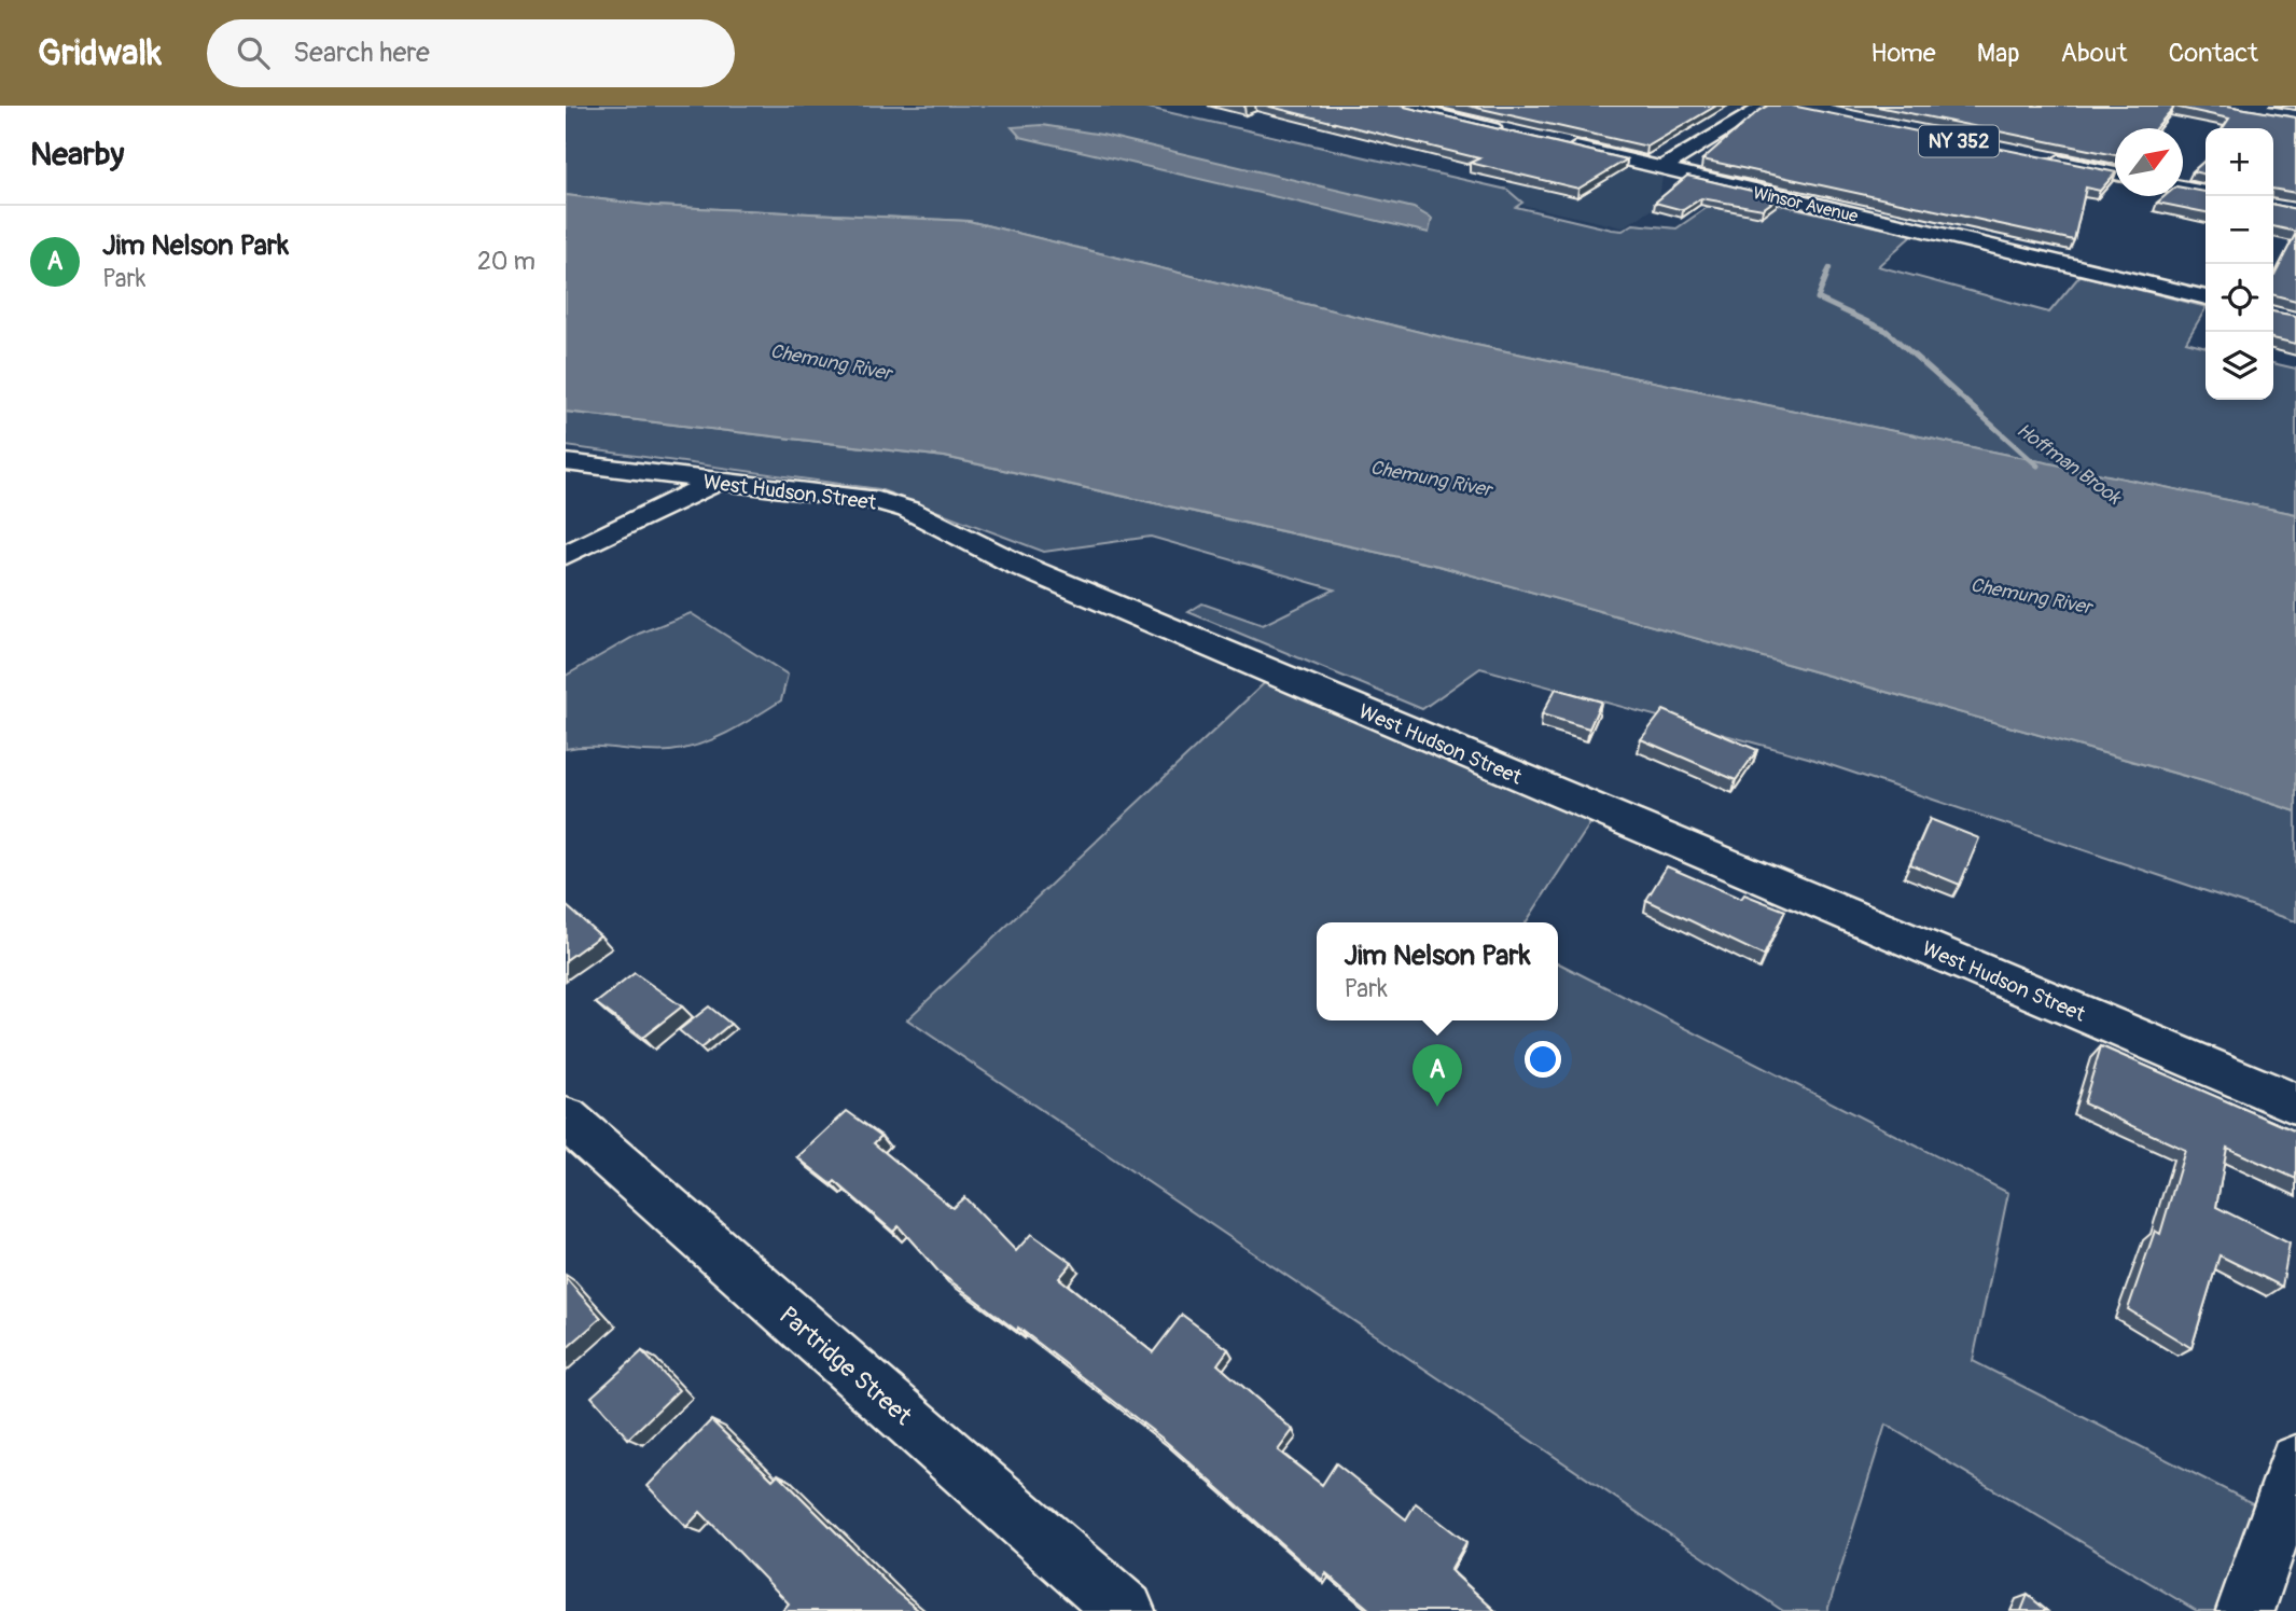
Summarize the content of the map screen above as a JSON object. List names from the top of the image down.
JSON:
{
  "streets": {
    "street": ["Winsor Avenue", "West Hudson Street", "Partridge Street"]
  },
  "water": ["Chemung River", "Hoffman Brook"],
  "north": "top right",
  "page": {
    "header": "Gridwalk",
    "search": "Search here",
    "nav": [
      "Home",
      "Map",
      "About",
      "Contact"
    ],
    "heading": "Nearby",
    "map_buttons": ["+", "−"],
    "list": [
      {
        "mark": "A",
        "name": "Jim Nelson Park",
        "note": "Park",
        "value": "20 m"
      }
    ],
    "popup": ["Jim Nelson Park", "Park"],
    "pins": "A"
  }
}
